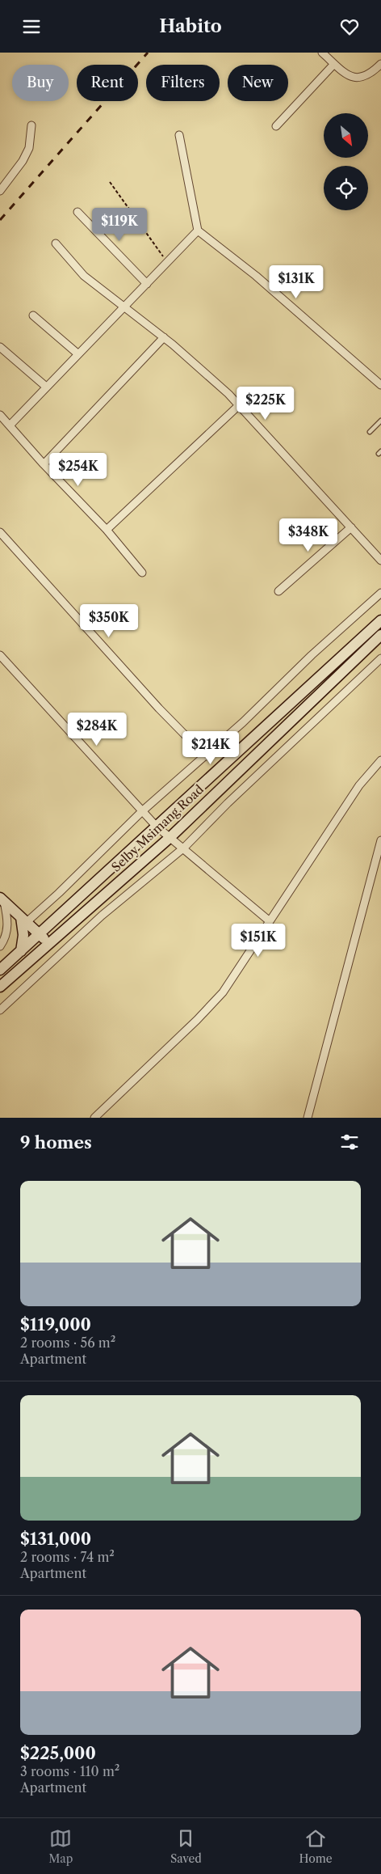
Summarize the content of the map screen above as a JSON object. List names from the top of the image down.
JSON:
{
  "streets": {
    "main road": ["Selby Msimang Road"]
  },
  "north": "bottom right",
  "page": {
    "header": "Habito",
    "chip": [
      "Buy",
      "Rent",
      "Filters",
      "New"
    ],
    "price": [
      "$119K",
      "$131K",
      "$225K",
      "$254K",
      "$348K",
      "$350K",
      "$284K",
      "$214K",
      "$151K"
    ],
    "heading": "9 homes",
    "list": [
      {
        "name": "$119,000",
        "note": "2 rooms · 56 m² · Apartment"
      },
      {
        "name": "$131,000",
        "note": "2 rooms · 74 m² · Apartment"
      },
      {
        "name": "$225,000",
        "note": "3 rooms · 110 m² · Apartment"
      }
    ],
    "tabs": ["Map", "Saved", "Home"]
  }
}
